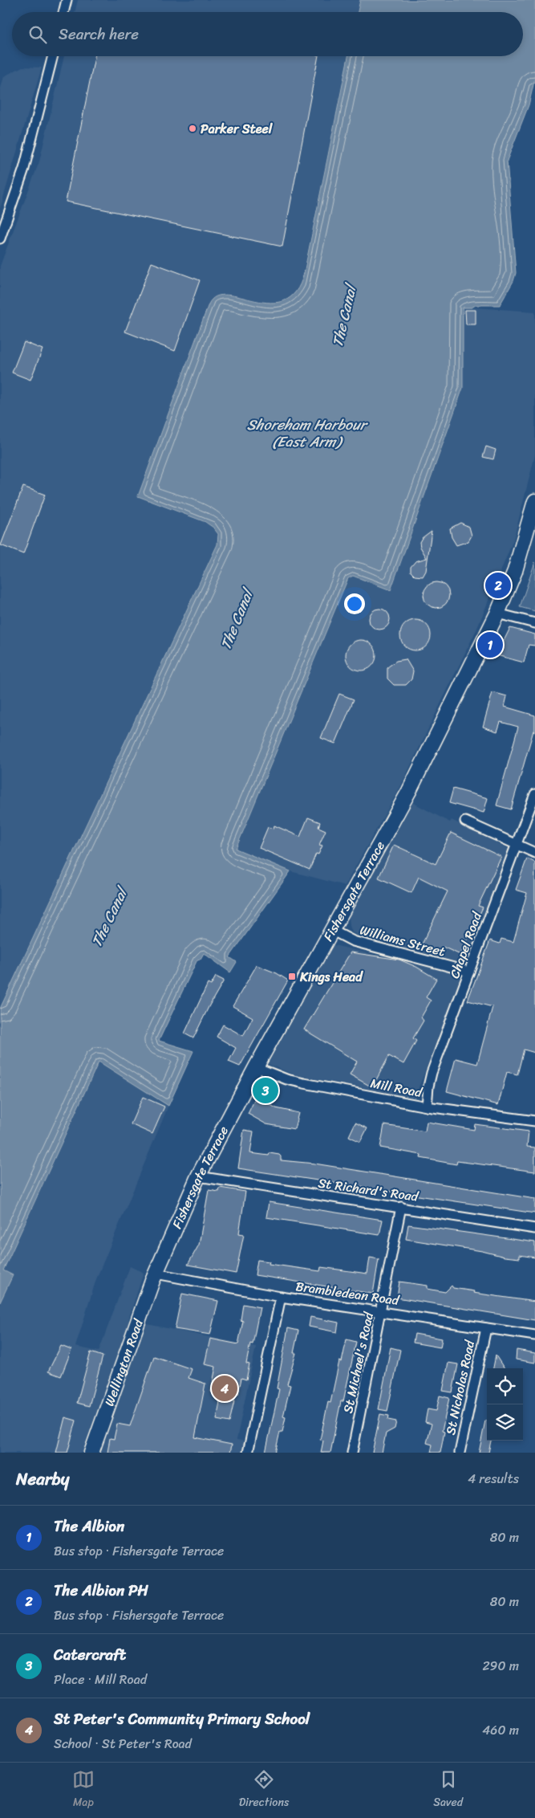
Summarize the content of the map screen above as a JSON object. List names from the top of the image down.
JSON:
{
  "streets": {
    "main road": ["Fishersgate Terrace", "Wellington Road"],
    "street": [
      "Williams Street",
      "Chapel Road",
      "Mill Road",
      "St Richard's Road",
      "Brambledean Road",
      "St Michael's Road",
      "St Nicholas Road"
    ]
  },
  "crossings": [
    ["Fishersgate Terrace", "Williams Street"],
    ["Fishersgate Terrace", "Mill Road"],
    ["Fishersgate Terrace", "St Richard's Road"],
    ["Fishersgate Terrace", "Brambledean Road"],
    ["Fishersgate Terrace", "Wellington Road"],
    ["Williams Street", "Chapel Road"],
    ["Chapel Road", "Mill Road"],
    ["St Richard's Road", "St Michael's Road"],
    ["Brambledean Road", "Wellington Road"],
    ["Brambledean Road", "St Michael's Road"],
    ["Brambledean Road", "St Nicholas Road"]
  ],
  "water": ["The Canal", "Shoreham Harbour (East Arm)"],
  "places": {
    "other": ["Parker Steel"],
    "transit": ["Kings Head"]
  },
  "page": {
    "search": "Search here",
    "pins": [
      "2",
      "1",
      "3",
      "4"
    ],
    "heading": ["Nearby", "4 results"],
    "list": [
      {
        "mark": "1",
        "name": "The Albion",
        "note": "Bus stop · Fishersgate Terrace",
        "value": "80 m"
      },
      {
        "mark": "2",
        "name": "The Albion PH",
        "note": "Bus stop · Fishersgate Terrace",
        "value": "80 m"
      },
      {
        "mark": "3",
        "name": "Catercraft",
        "note": "Place · Mill Road",
        "value": "290 m"
      },
      {
        "mark": "4",
        "name": "St Peter's Community Primary School",
        "note": "School · St Peter's Road",
        "value": "460 m"
      }
    ],
    "nav": ["Map", "Directions", "Saved"]
  }
}
